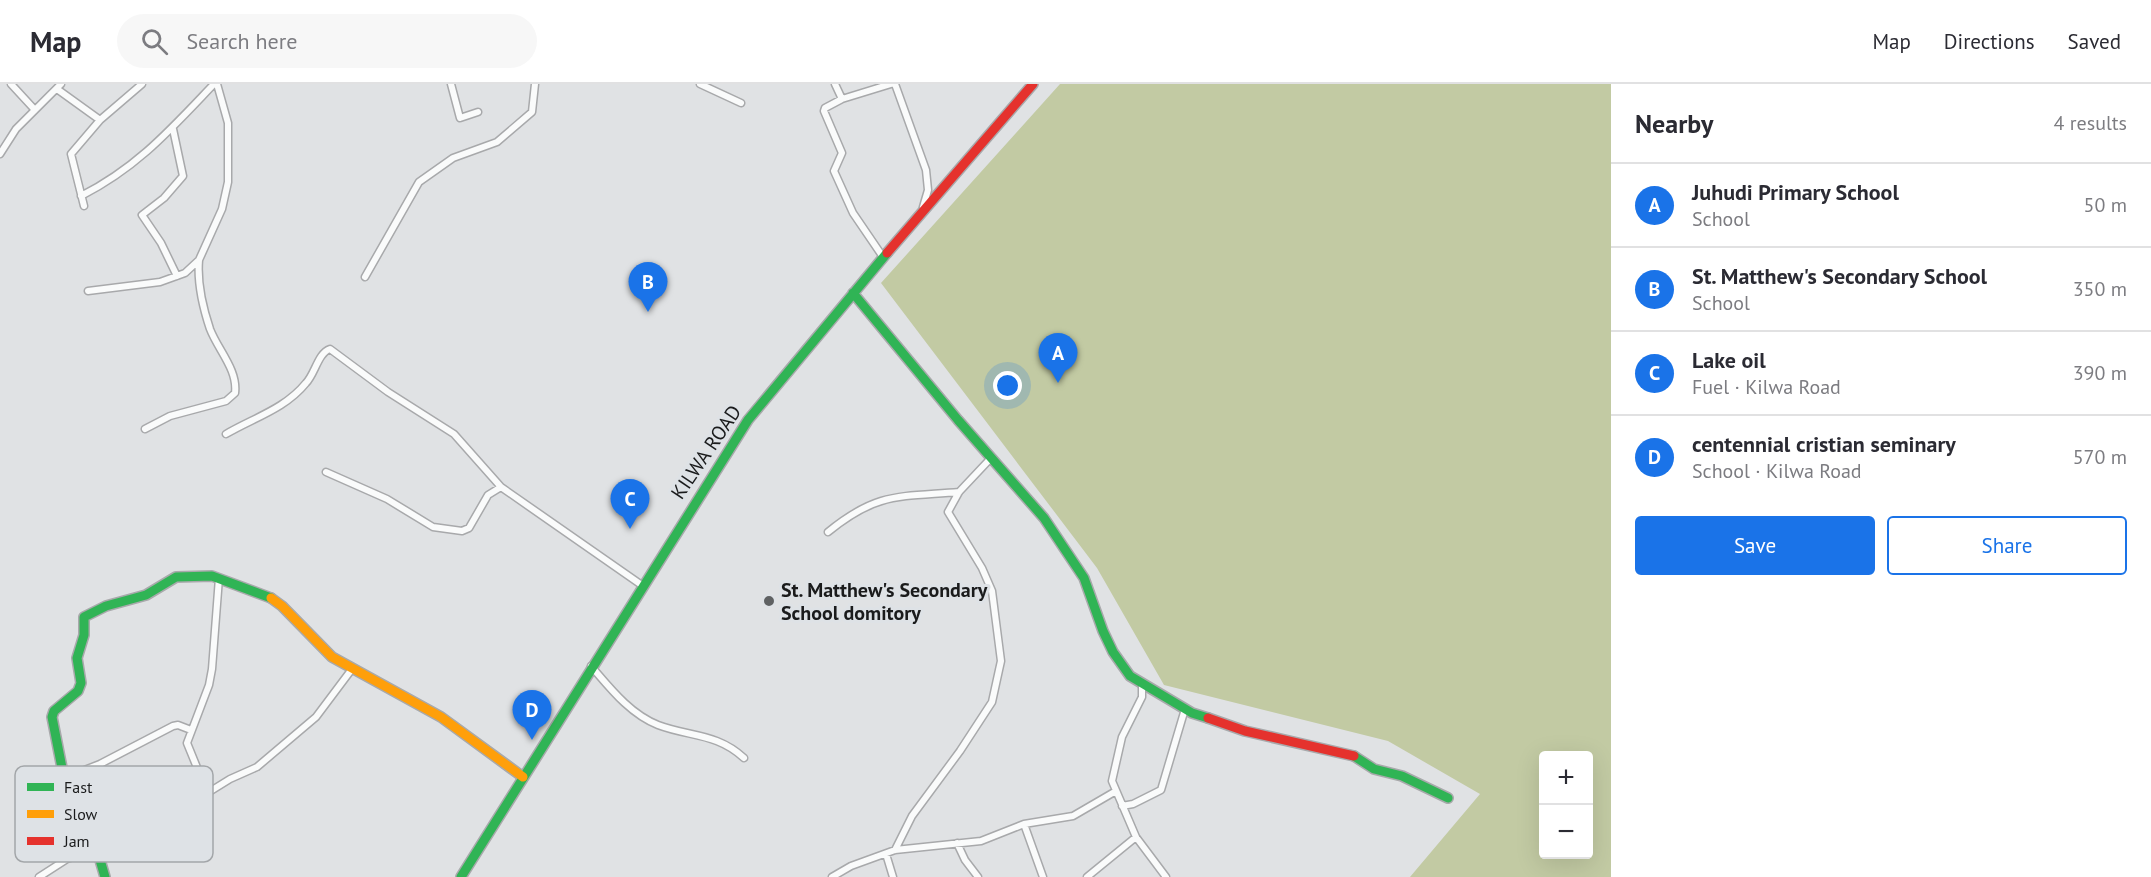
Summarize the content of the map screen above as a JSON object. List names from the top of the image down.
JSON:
{
  "streets": {
    "main road": ["KILWA ROAD"]
  },
  "places": ["St. Matthew's Secondary School domitory"],
  "legend": ["Fast", "Slow", "Jam"],
  "page": {
    "header": "Map",
    "search": "Search here",
    "nav": ["Map", "Directions", "Saved"],
    "heading": ["Nearby", "4 results"],
    "list": [
      {
        "mark": "A",
        "name": "Juhudi Primary School",
        "note": "School",
        "value": "50 m"
      },
      {
        "mark": "B",
        "name": "St. Matthew's Secondary School",
        "note": "School",
        "value": "350 m"
      },
      {
        "mark": "C",
        "name": "Lake oil",
        "note": "Fuel · Kilwa Road",
        "value": "390 m"
      },
      {
        "mark": "D",
        "name": "centennial cristian seminary",
        "note": "School · Kilwa Road",
        "value": "570 m"
      }
    ],
    "pins": [
      "B",
      "A",
      "C",
      "D"
    ],
    "buttons": ["Save", "Share"],
    "map_buttons": ["+", "−"]
  }
}
